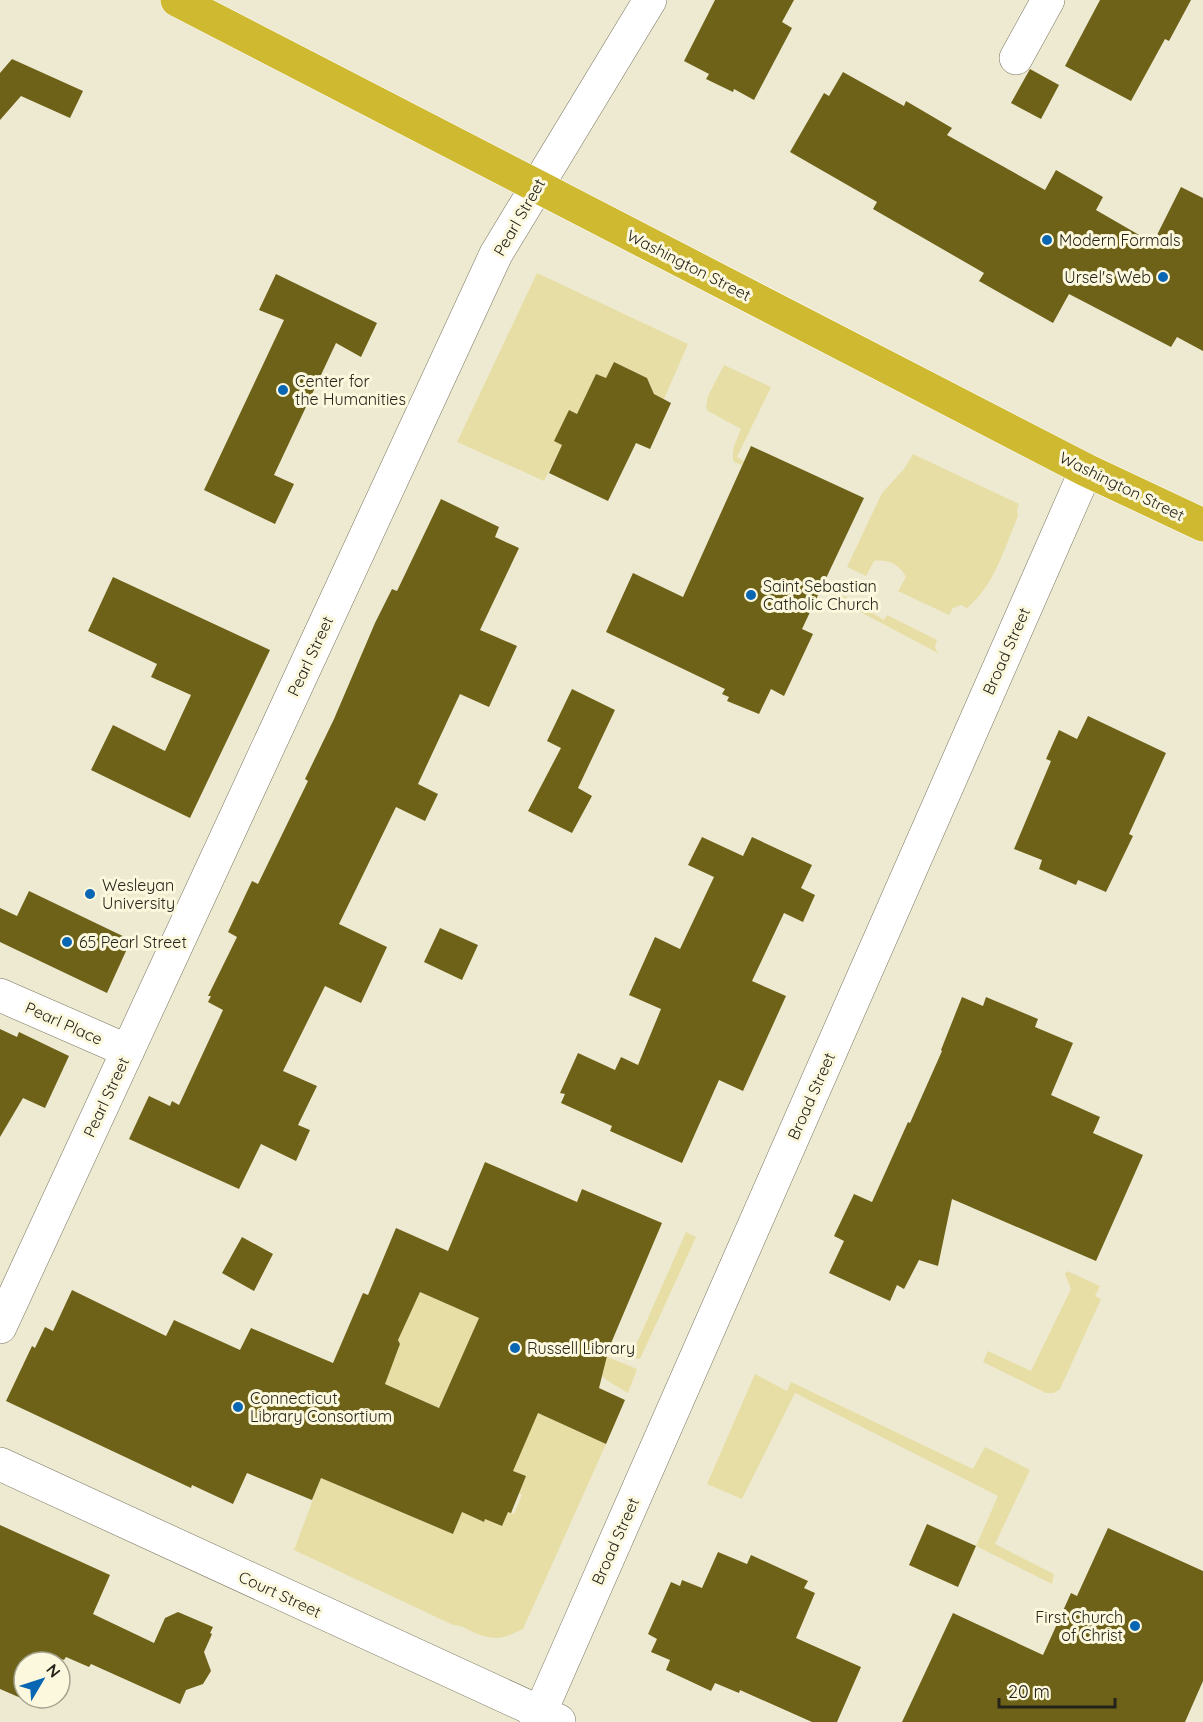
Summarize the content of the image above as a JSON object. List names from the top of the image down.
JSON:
{
  "streets": {
    "highway": ["Washington Street"],
    "street": [
      "Pearl Street",
      "Broad Street",
      "Pearl Place",
      "Court Street"
    ]
  },
  "crossings": [
    ["Pearl Street", "Washington Street"],
    ["Pearl Street", "Pearl Place"],
    ["Washington Street", "Broad Street"],
    ["Broad Street", "Court Street"]
  ],
  "places": [
    "Modern Formals",
    "Ursel's Web",
    "Center for the Humanities",
    "Saint Sebastian Catholic Church",
    "Wesleyan University",
    "65 Pearl Street",
    "Russell Library",
    "Connecticut Library Consortium",
    "First Church of Christ"
  ],
  "scale_bar": "20 m",
  "north": "top right"
}
